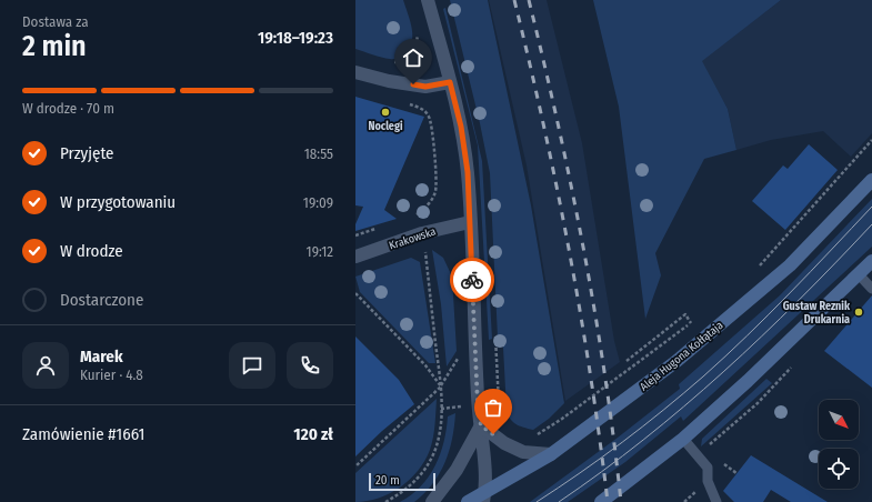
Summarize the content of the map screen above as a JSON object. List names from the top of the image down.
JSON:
{
  "streets": {
    "main road": ["Aleja Hugona Kołłątaja"],
    "street": ["Krakowska"]
  },
  "places": ["Noclegi", "Gustaw Reznik Drukarnia"],
  "scale_bar": "20 m",
  "north": "bottom right",
  "page": {
    "heading": ["2 min", "Dostawa za", "19:18–19:23"],
    "panel": [
      "Marek",
      "Kurier · 4.8",
      "Zamówienie #1661",
      "120 zł"
    ],
    "bar": "W drodze · 70 m",
    "list": [
      ["Przyjęte", "18:55"],
      ["W przygotowaniu", "19:09"],
      ["W drodze", "19:12"],
      "Dostarczone"
    ],
    "scale": "20 m"
  }
}
